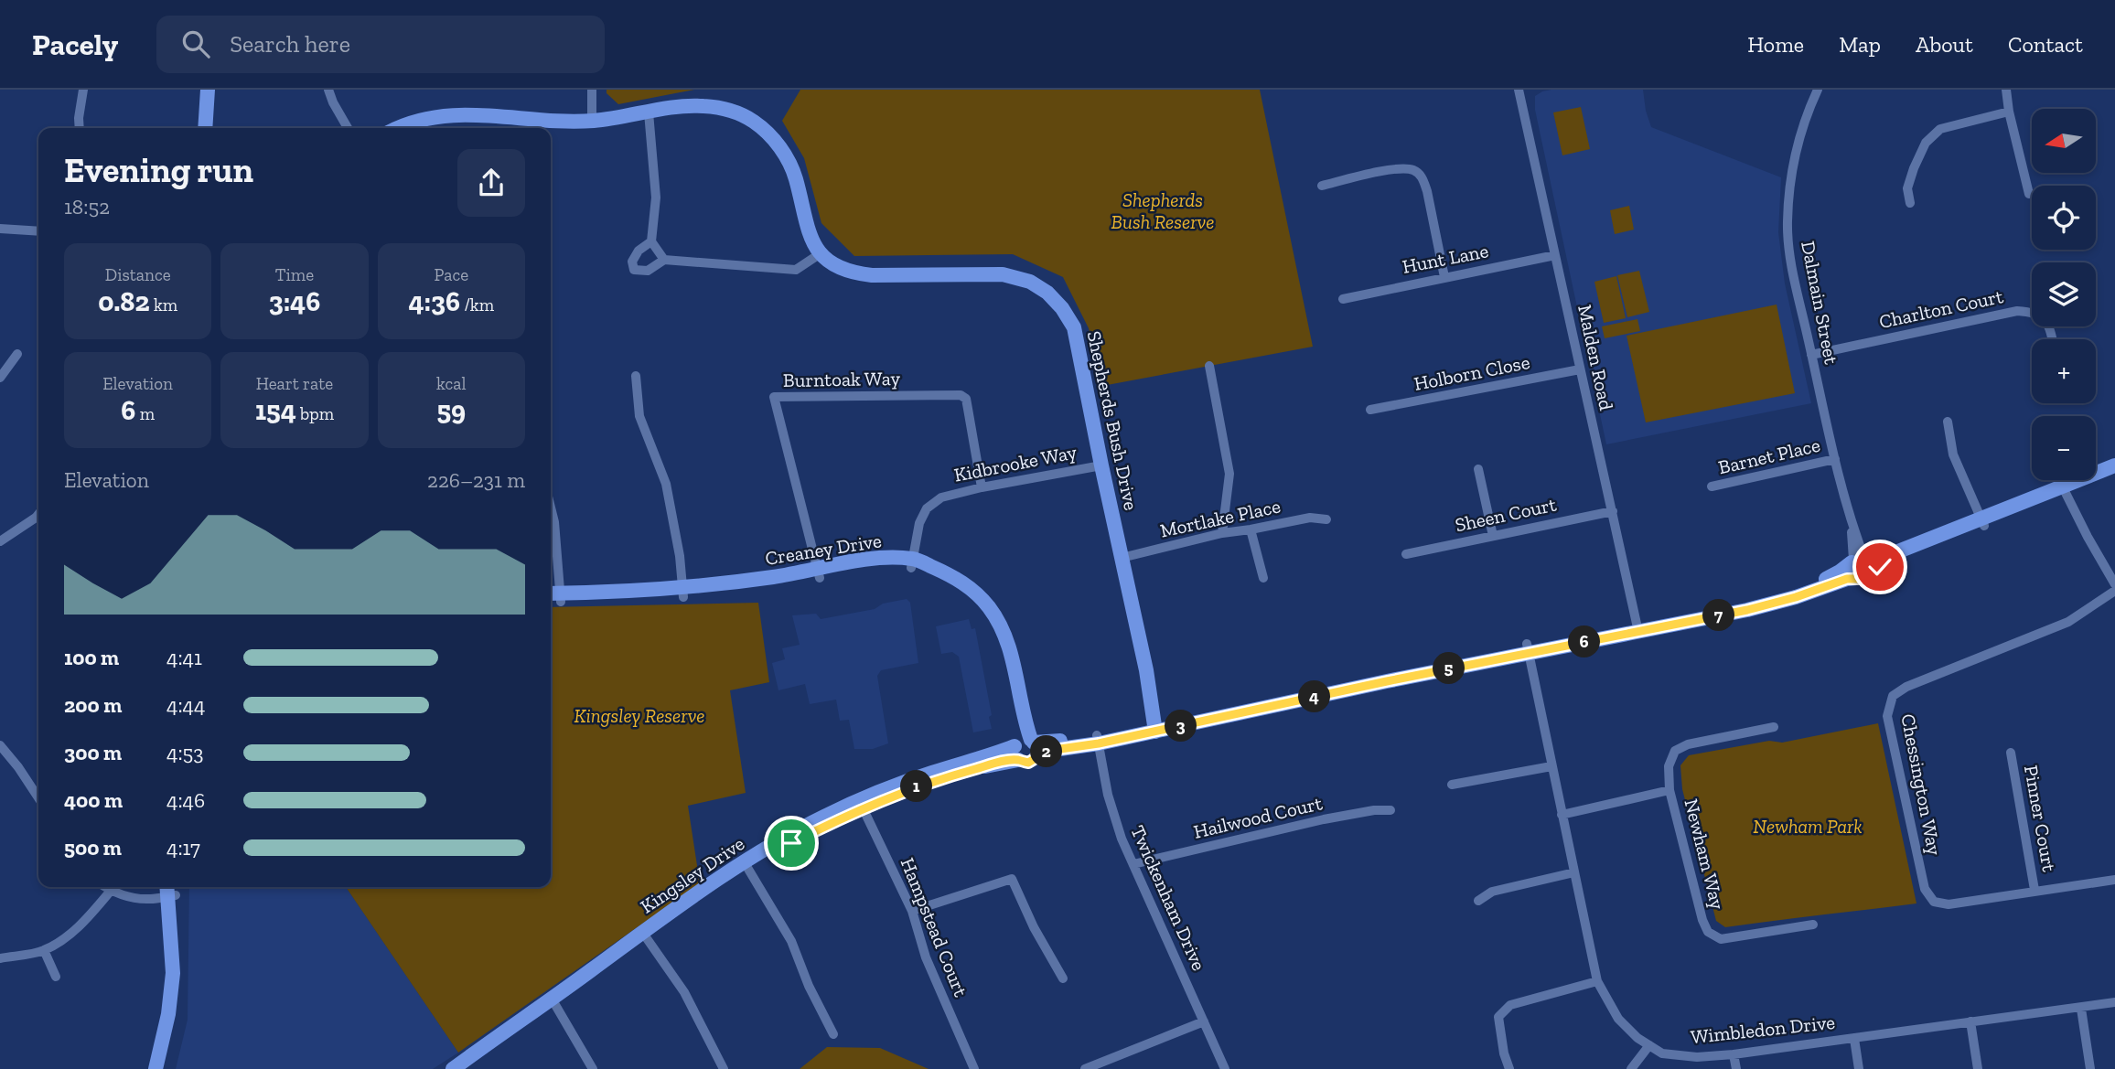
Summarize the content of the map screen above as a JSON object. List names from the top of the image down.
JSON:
{
  "streets": {
    "street": [
      "Hunt Lane",
      "Dalmain Street",
      "Charlton Court",
      "Malden Road",
      "Holborn Close",
      "Burntoak Way",
      "Shepherds Bush Drive",
      "Barnet Place",
      "Kidbrooke Way",
      "Sheen Court",
      "Mortlake Place",
      "Creaney Drive",
      "Chessington Way",
      "Hailwood Court",
      "Pinner Court",
      "Newham Way",
      "Kingsley Drive",
      "Twickenham Drive",
      "Hampstead Court",
      "Wimbledon Drive"
    ]
  },
  "crossings": [
    ["Hunt Lane", "Malden Road"],
    ["Dalmain Street", "Charlton Court"],
    ["Dalmain Street", "Barnet Place"],
    ["Dalmain Street", "Kingsley Drive"],
    ["Malden Road", "Holborn Close"],
    ["Malden Road", "Sheen Court"],
    ["Malden Road", "Kingsley Drive"],
    ["Burntoak Way", "Kidbrooke Way"],
    ["Burntoak Way", "Creaney Drive"],
    ["Shepherds Bush Drive", "Kidbrooke Way"],
    ["Shepherds Bush Drive", "Mortlake Place"],
    ["Shepherds Bush Drive", "Kingsley Drive"],
    ["Kidbrooke Way", "Creaney Drive"],
    ["Creaney Drive", "Kingsley Drive"],
    ["Chessington Way", "Pinner Court"],
    ["Hailwood Court", "Twickenham Drive"],
    ["Newham Way", "Wimbledon Drive"],
    ["Kingsley Drive", "Twickenham Drive"],
    ["Kingsley Drive", "Hampstead Court"],
    ["Kingsley Drive", "Wimbledon Drive"]
  ],
  "parks": ["Shepherds Bush Reserve", "Kingsley Reserve", "Newham Park"],
  "north": "left",
  "page": {
    "header": "Pacely",
    "search": "Search here",
    "nav": [
      "Home",
      "Map",
      "About",
      "Contact"
    ],
    "map_buttons": ["+", "−"],
    "heading": ["Evening run", "18:52"],
    "stats": [
      ["Distance", "0.82 km"],
      ["Time", "3:46"],
      ["Pace", "4:36 /km"],
      ["Elevation", "6 m"],
      ["Heart rate", "154 bpm"],
      ["kcal", "59"]
    ],
    "chart": ["Elevation", "226–231 m"],
    "pins": [
      "7",
      "6",
      "5",
      "4",
      "3",
      "2",
      "1"
    ],
    "list": [
      {
        "name": "100 m",
        "note": "4:41"
      },
      {
        "name": "200 m",
        "note": "4:44"
      },
      {
        "name": "300 m",
        "note": "4:53"
      },
      {
        "name": "400 m",
        "note": "4:46"
      },
      {
        "name": "500 m",
        "note": "4:17"
      }
    ]
  }
}
